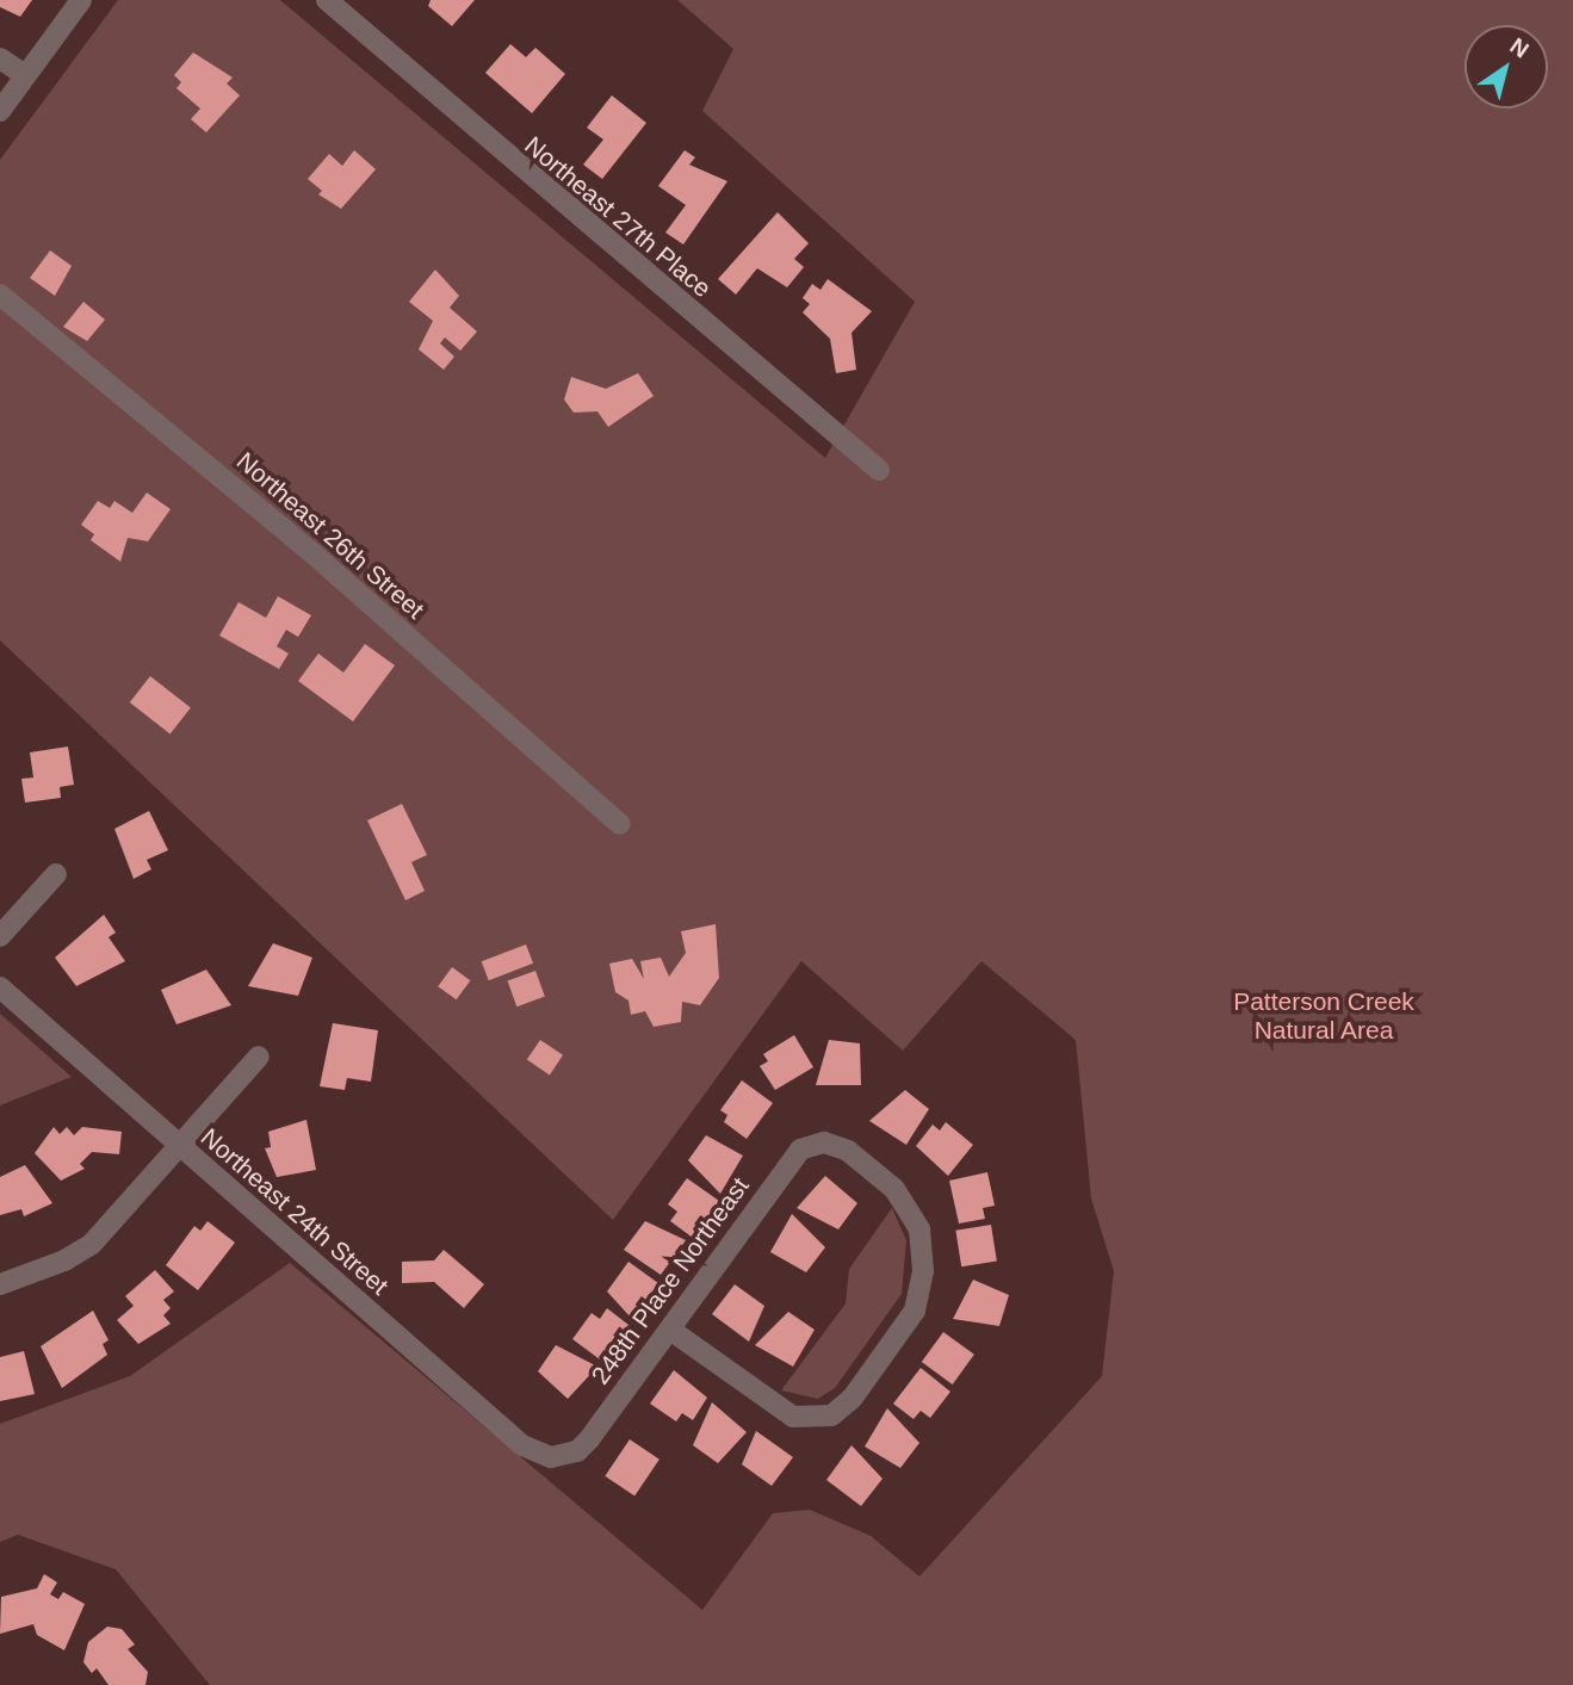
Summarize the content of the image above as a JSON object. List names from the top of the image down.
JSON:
{
  "streets": {
    "street": [
      "Northeast 27th Place",
      "Northeast 26th Street",
      "Northeast 24th Street",
      "248th Place Northeast"
    ]
  },
  "crossings": [
    ["Northeast 24th Street", "248th Place Northeast"]
  ],
  "parks": ["Patterson Creek Natural Area"],
  "north": "top right"
}
